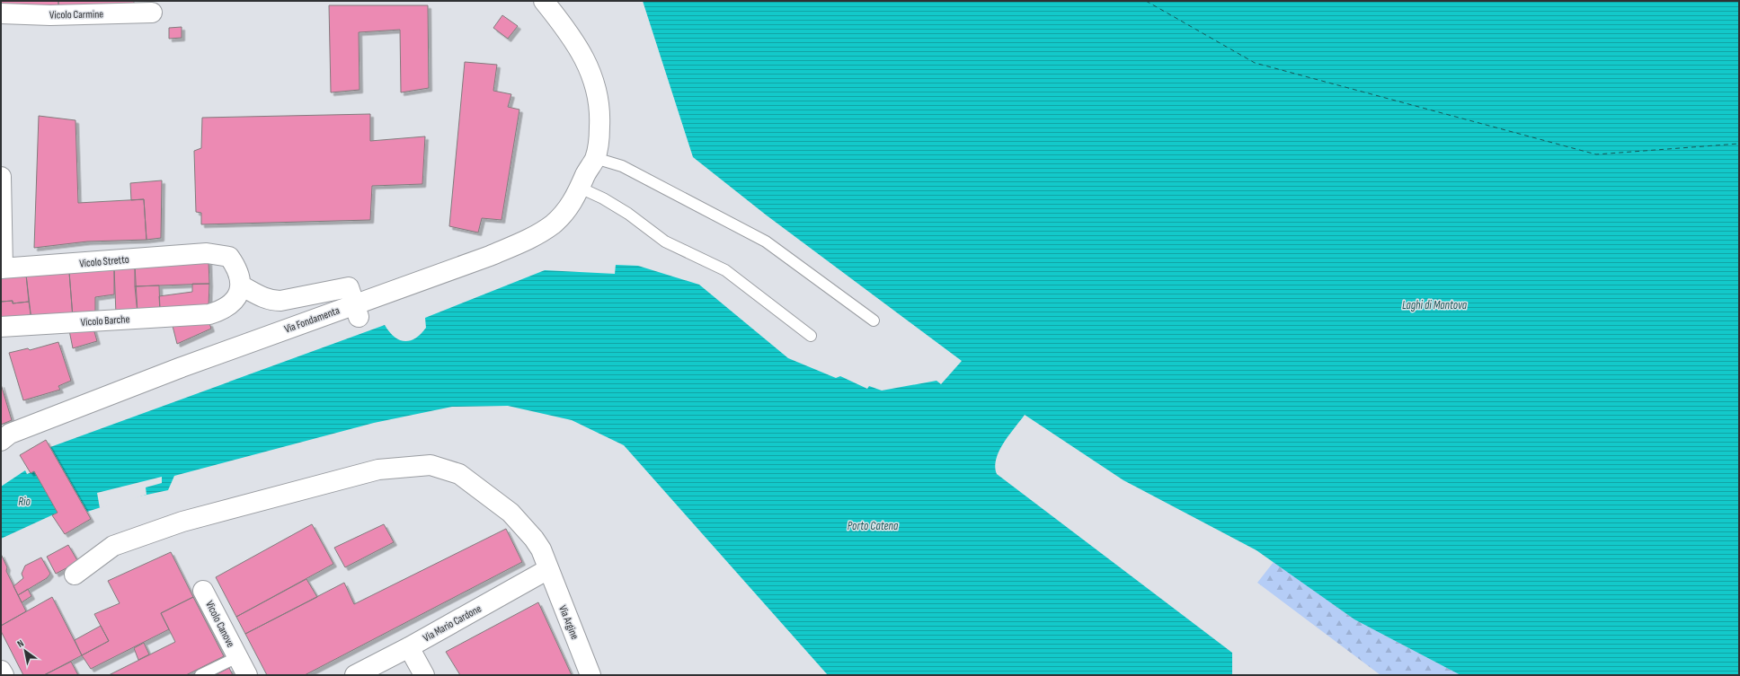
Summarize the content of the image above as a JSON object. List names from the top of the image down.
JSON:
{
  "streets": {
    "street": [
      "Vicolo Carmine",
      "Vicolo Stretto",
      "Via Fondamenta",
      "Vicolo Barche",
      "Via Argine",
      "Via Mario Cardone",
      "Vicolo Canove"
    ]
  },
  "crossings": [
    ["Vicolo Stretto", "Vicolo Barche"],
    ["Via Argine", "Via Mario Cardone"]
  ],
  "water": ["Laghi di Mantova", "Rio", "Porto Catena"],
  "north": "top left"
}
